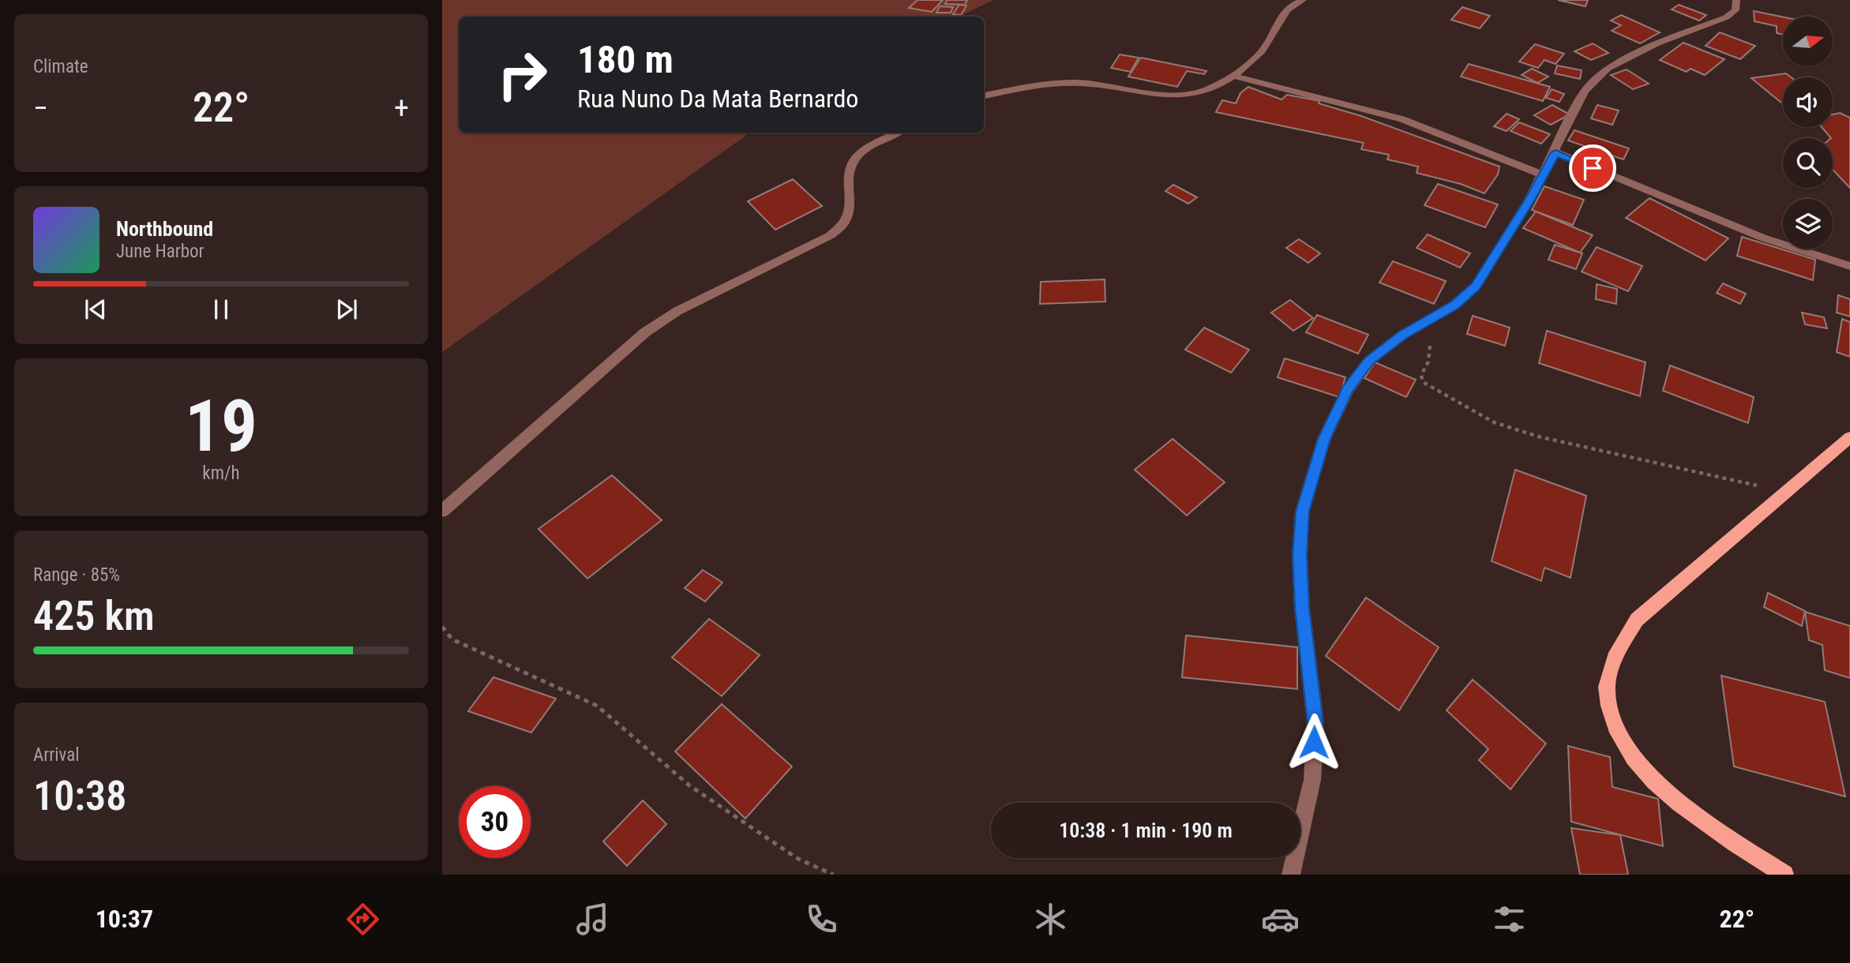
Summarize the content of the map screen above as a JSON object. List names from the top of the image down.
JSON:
{
  "north": "right",
  "page": {
    "tile": [
      "Climate",
      ["19", "km/h"],
      ["Range · 85%", "425 km"],
      ["Arrival", "10:38"]
    ],
    "turn": ["180 m", "Rua Nuno Da Mata Bernardo"],
    "heat": ["−", "22°", "+"],
    "song": ["Northbound", "June Harbor"],
    "limit": "30",
    "trip": "10:38 · 1 min · 190 m",
    "tabs": ["10:37", "22°"]
  }
}
